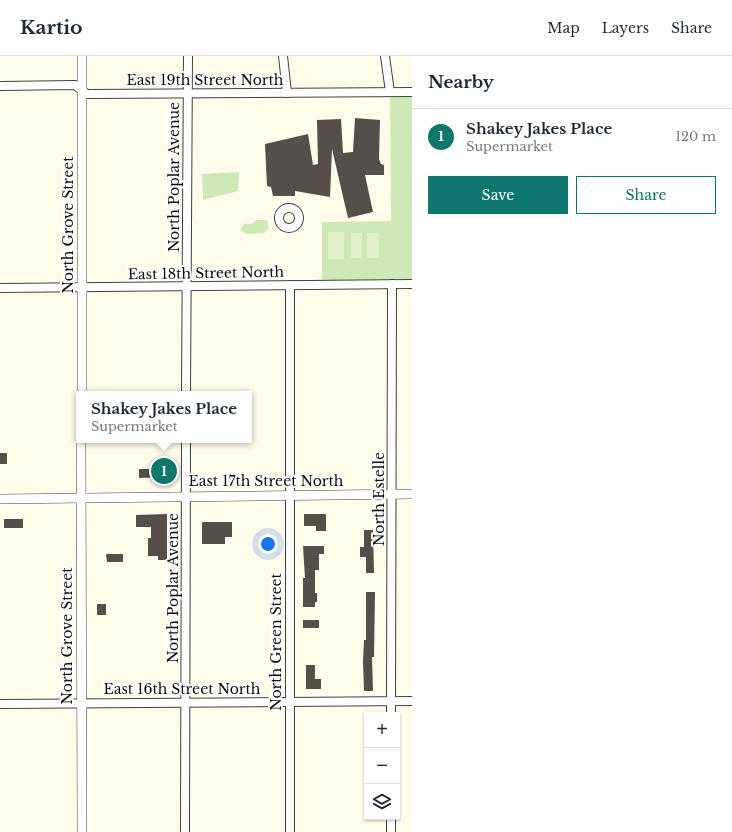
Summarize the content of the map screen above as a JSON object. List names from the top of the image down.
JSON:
{
  "streets": {
    "street": [
      "East 19th Street North",
      "North Poplar Avenue",
      "North Grove Street",
      "East 18th Street North",
      "East 17th Street North",
      "North Estelle",
      "North Green Street",
      "East 16th Street North"
    ]
  },
  "crossings": [
    ["East 19th Street North", "North Poplar Avenue"],
    ["East 19th Street North", "North Grove Street"],
    ["North Poplar Avenue", "East 18th Street North"],
    ["North Poplar Avenue", "East 17th Street North"],
    ["North Poplar Avenue", "East 16th Street North"],
    ["North Grove Street", "East 18th Street North"],
    ["North Grove Street", "East 17th Street North"],
    ["North Grove Street", "East 16th Street North"],
    ["East 18th Street North", "North Estelle"],
    ["East 18th Street North", "North Green Street"],
    ["East 17th Street North", "North Estelle"],
    ["East 17th Street North", "North Green Street"],
    ["North Estelle", "East 16th Street North"],
    ["North Green Street", "East 16th Street North"]
  ],
  "page": {
    "header": "Kartio",
    "nav": ["Map", "Layers", "Share"],
    "heading": "Nearby",
    "list": [
      {
        "mark": "1",
        "name": "Shakey Jakes Place",
        "note": "Supermarket",
        "value": "120 m"
      }
    ],
    "buttons": ["Save", "Share"],
    "popup": ["Shakey Jakes Place", "Supermarket"],
    "pins": "1",
    "map_buttons": ["+", "−"]
  }
}
